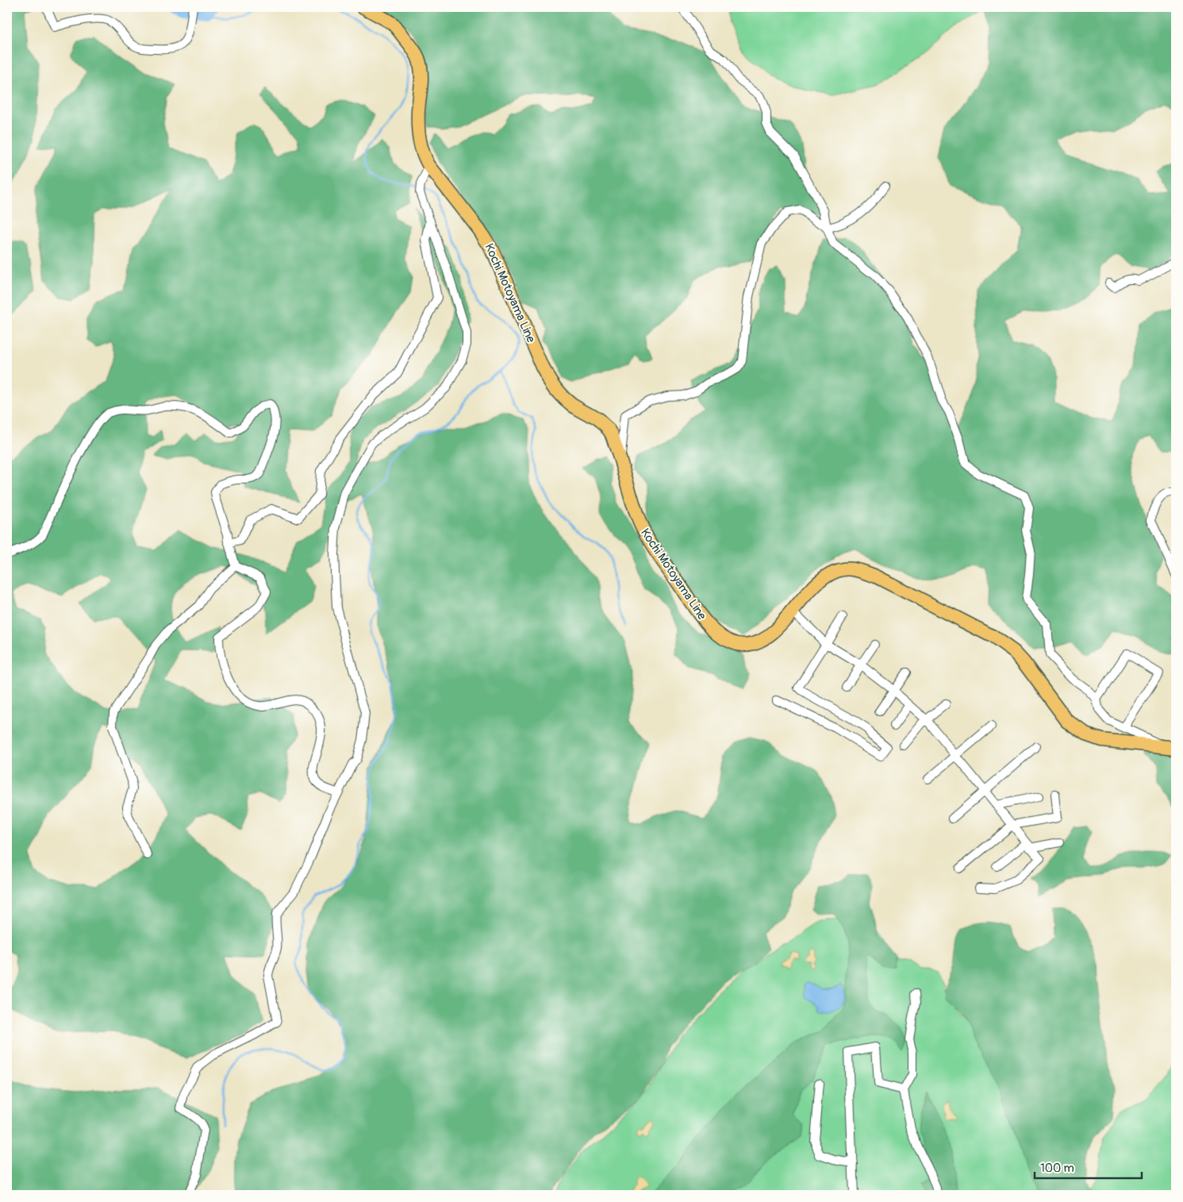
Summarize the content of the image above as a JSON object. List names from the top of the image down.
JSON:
{
  "streets": {
    "main road": ["Kochi Motoyama Line"]
  },
  "scale_bar": "100 m"
}
